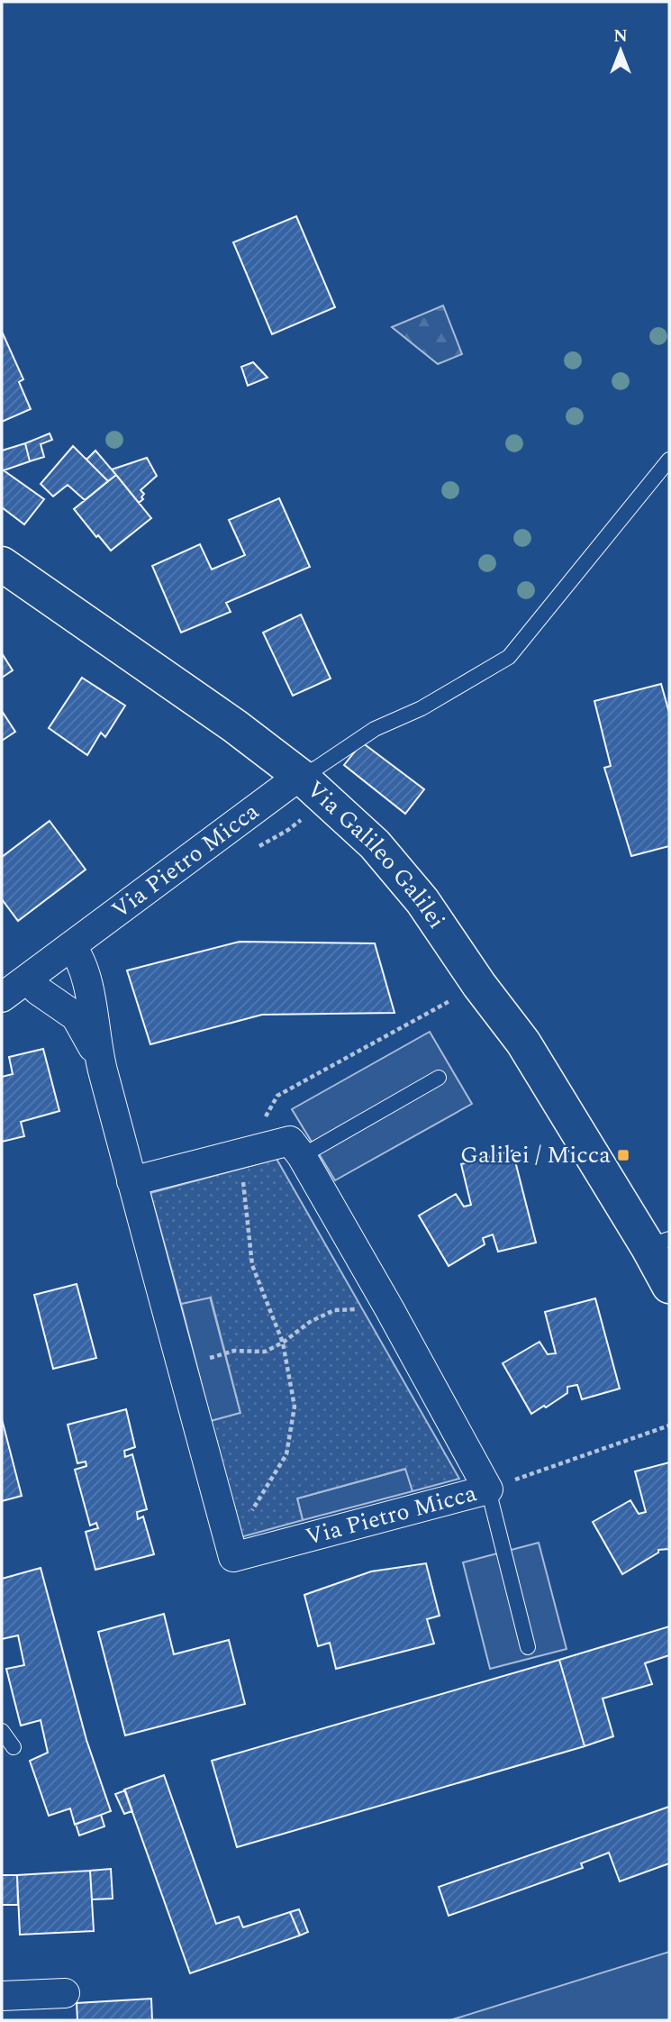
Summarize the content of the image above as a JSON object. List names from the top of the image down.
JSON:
{
  "streets": {
    "street": ["Via Galileo Galilei", "Via Pietro Micca"]
  },
  "crossings": [
    ["Via Galileo Galilei", "Via Pietro Micca"]
  ],
  "places": {
    "transit": ["Galilei / Micca"]
  },
  "north": "top"
}
